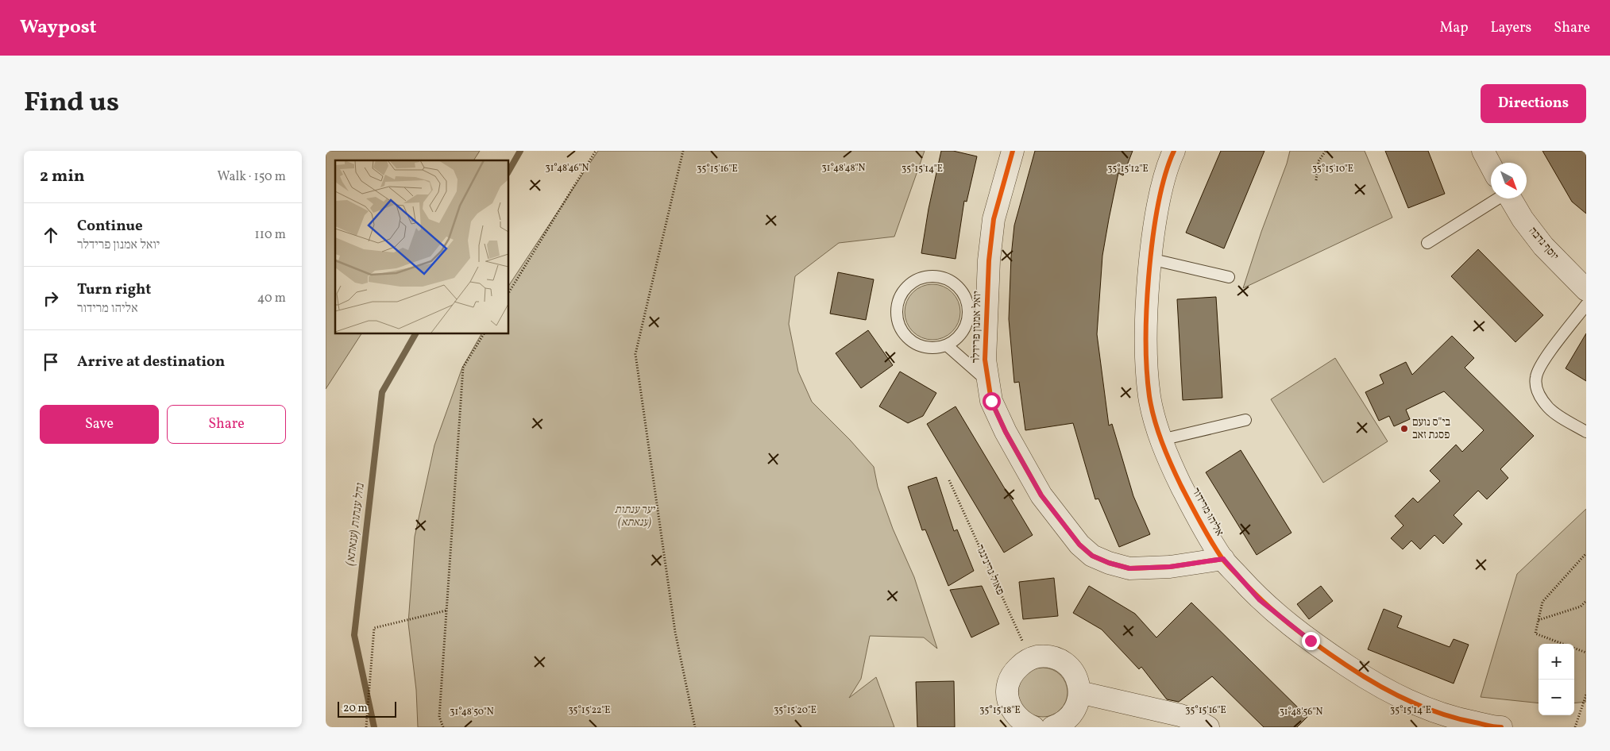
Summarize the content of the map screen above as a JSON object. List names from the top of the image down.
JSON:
{
  "streets": {
    "street": ["יוסף נדבה", "יואל אמנון פרידלר", "אליהו מרידור"],
    "path": ["פאול גרינינגר"]
  },
  "crossings": [
    ["יואל אמנון פרידלר", "אליהו מרידור"]
  ],
  "water": ["נחל ענתות (ענאתא)"],
  "parks": ["יער ענתות (ענאתא)"],
  "places": ["בי\"ס נועם פסגת זאב"],
  "scale_bar": "20 m",
  "north": "bottom right",
  "page": {
    "header": "Waypost",
    "nav": ["Map", "Layers", "Share"],
    "title": "Find us",
    "buttons": [
      "Directions",
      ["Save", "Share"]
    ],
    "heading": ["2 min", "Walk · 150 m"],
    "list": [
      ["Continue", "יואל אמנון פרידלר", "110 m"],
      ["Turn right", "אליהו מרידור", "40 m"],
      "Arrive at destination"
    ],
    "map_buttons": ["+", "−"],
    "scale": "20 m"
  },
  "coordinates": [
    "31°48'46\"N",
    "31°48'48\"N",
    "35°15'16\"E",
    "35°15'14\"E",
    "35°15'12\"E",
    "35°15'10\"E",
    "35°15'22\"E",
    "35°15'20\"E",
    "35°15'18\"E",
    "31°48'50\"N",
    "31°48'56\"N"
  ]
}
